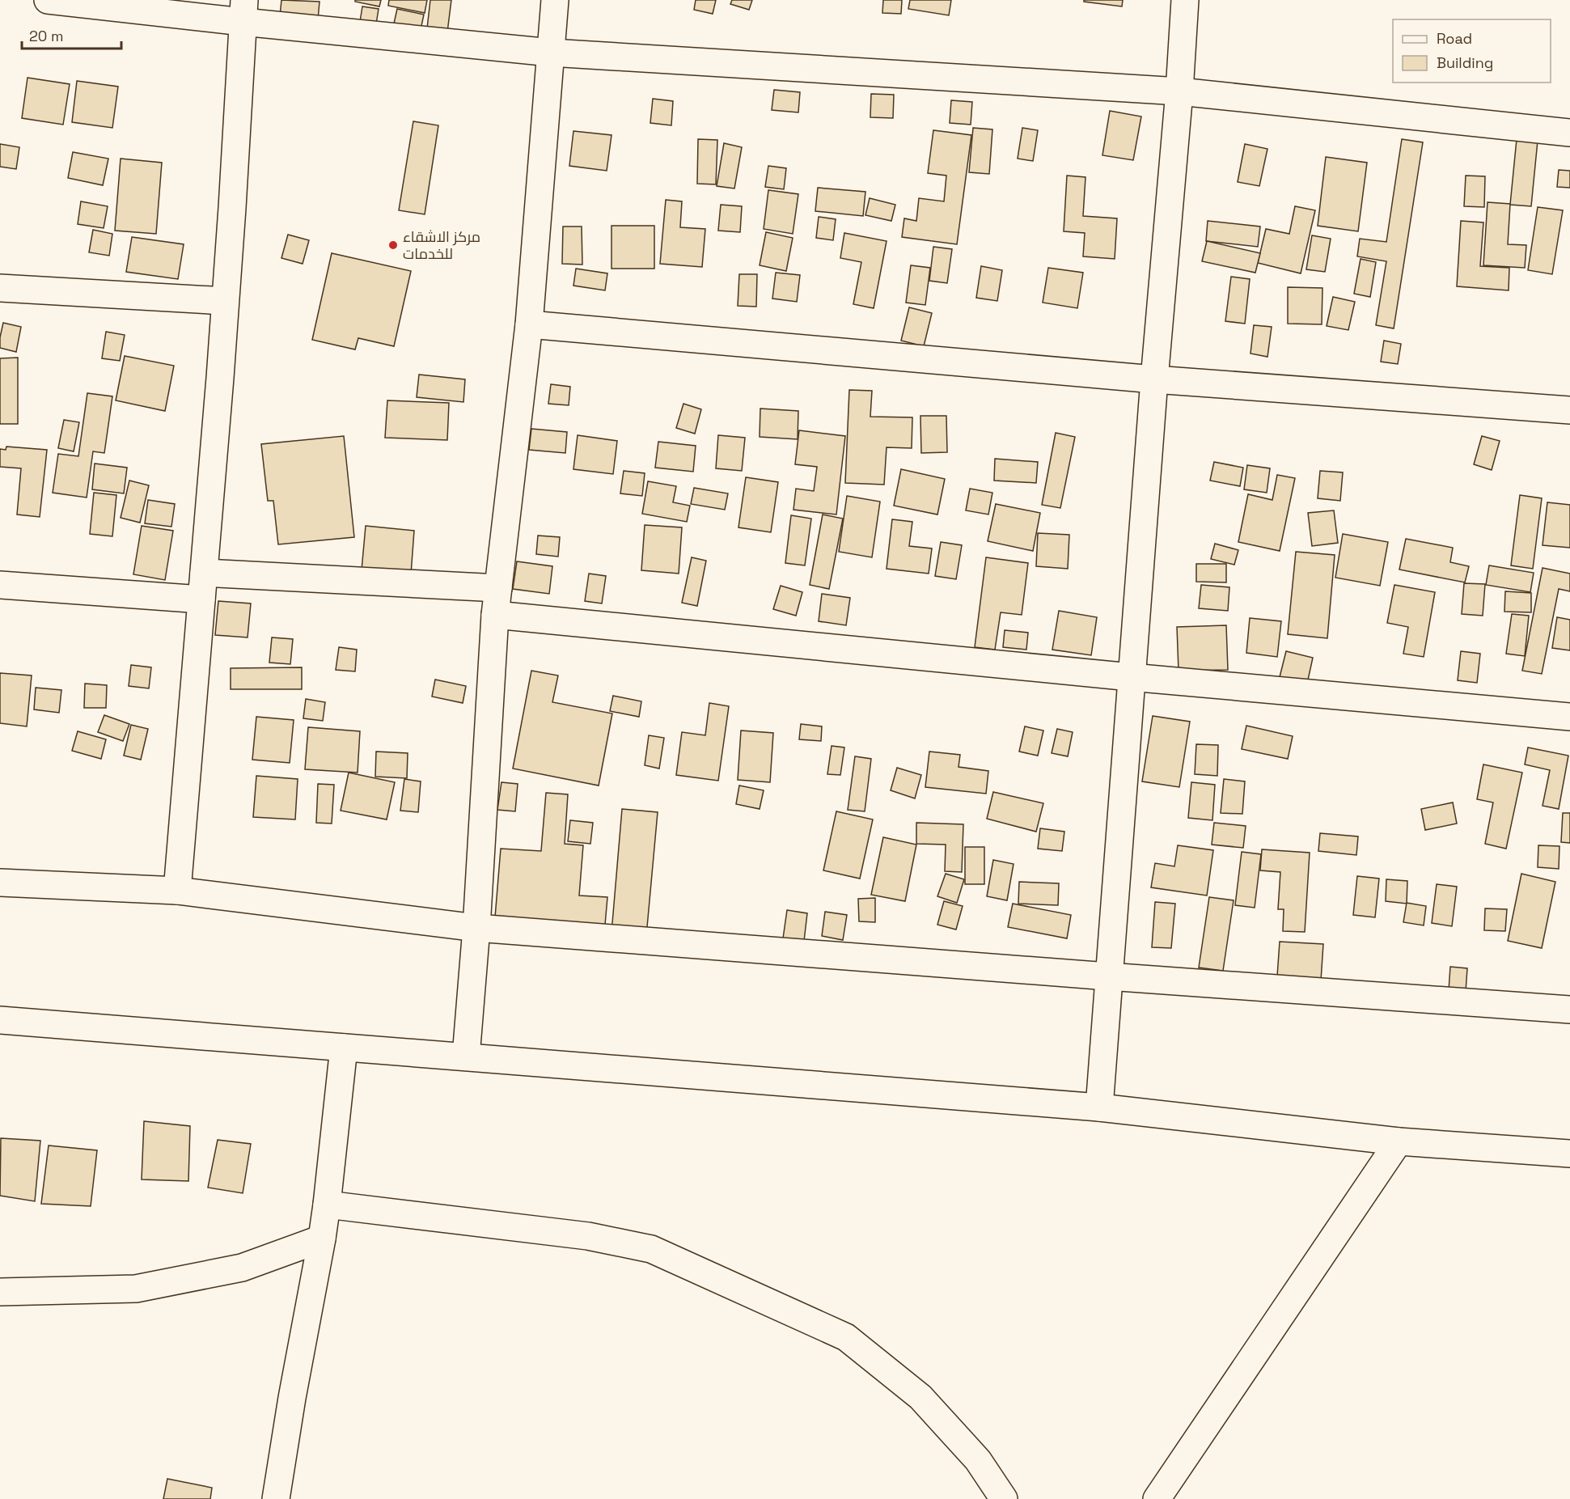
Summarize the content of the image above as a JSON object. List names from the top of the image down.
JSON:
{
  "places": ["مركز الاشقاء للخدمات"],
  "legend": ["Road", "Building"],
  "scale_bar": "20 m"
}
